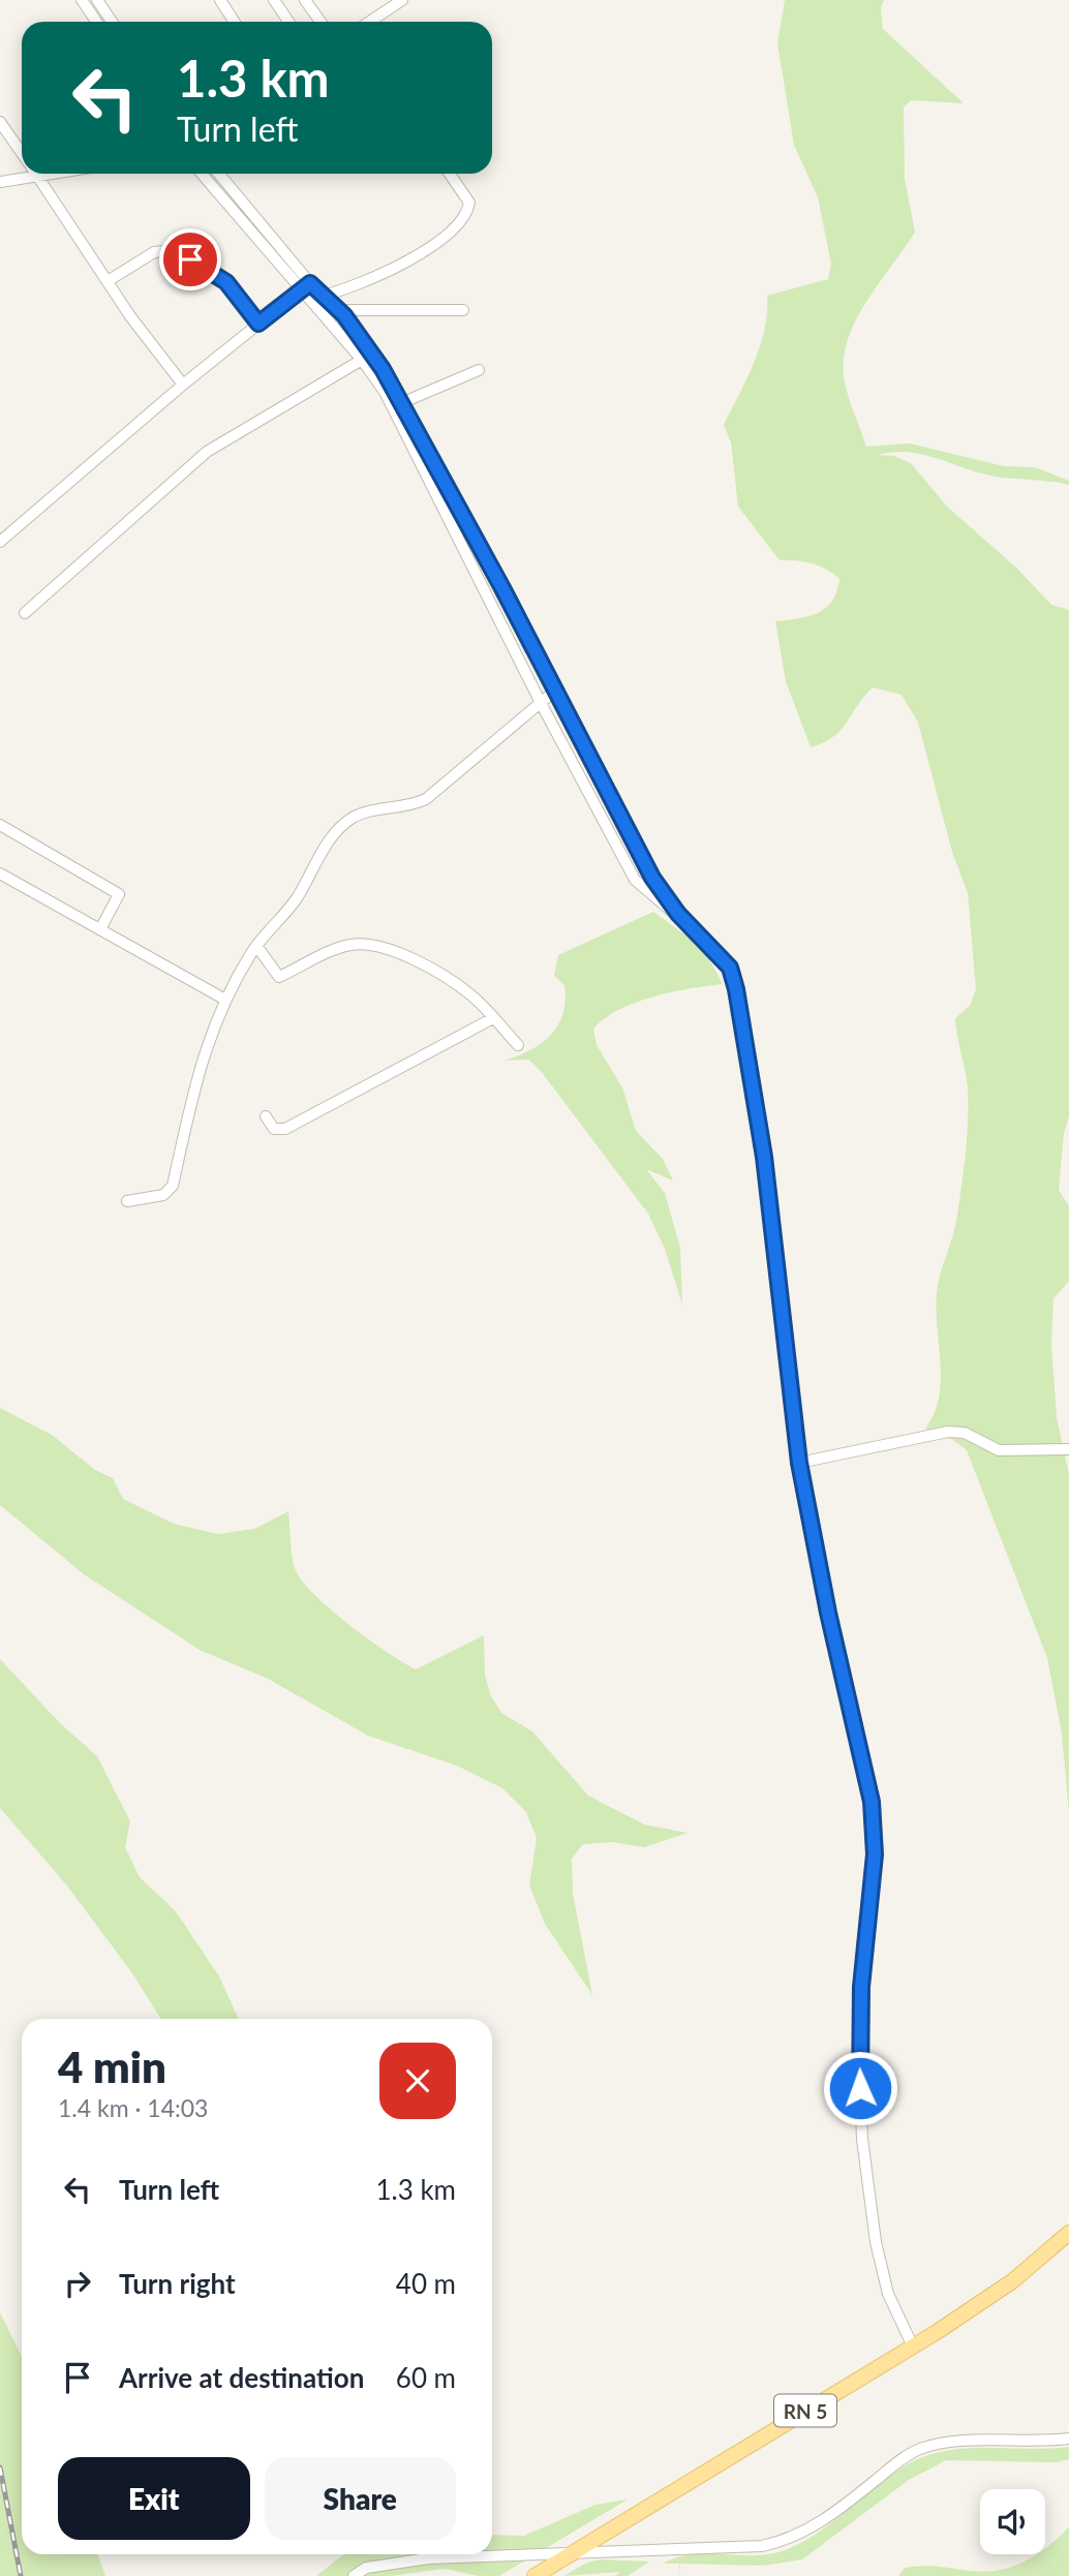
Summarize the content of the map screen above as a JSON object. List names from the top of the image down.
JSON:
{
  "streets": {
    "main road": ["RN 5"]
  },
  "page": {
    "turn": ["1.3 km", "Turn left"],
    "heading": ["4 min", "1.4 km · 14:03"],
    "list": [
      {
        "name": "Turn left",
        "value": "1.3 km"
      },
      {
        "name": "Turn right",
        "value": "40 m"
      },
      {
        "name": "Arrive at destination",
        "value": "60 m"
      }
    ],
    "buttons": ["Exit", "Share"]
  }
}
